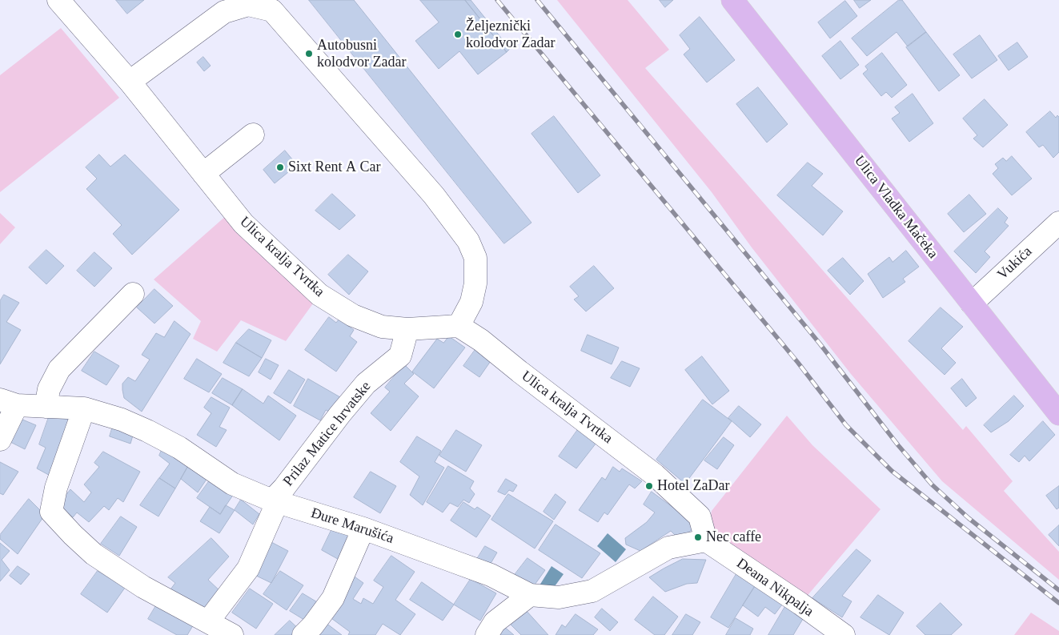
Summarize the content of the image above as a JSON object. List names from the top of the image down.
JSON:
{
  "streets": {
    "main road": ["Ulica Vladka Mačeka"],
    "street": [
      "Ulica kralja Tvrtka",
      "Vukića",
      "Prilaz Matice hrvatske",
      "Đure Marušića",
      "Deana Nikpalja"
    ]
  },
  "crossings": [
    ["Ulica Vladka Mačeka", "Vukića"],
    ["Ulica kralja Tvrtka", "Prilaz Matice hrvatske"],
    ["Ulica kralja Tvrtka", "Đure Marušića"],
    ["Ulica kralja Tvrtka", "Deana Nikpalja"],
    ["Prilaz Matice hrvatske", "Đure Marušića"],
    ["Đure Marušića", "Deana Nikpalja"]
  ],
  "places": [
    "Željeznički kolodvor Zadar",
    "Autobusni kolodvor Zadar",
    "Sixt Rent A Car",
    "Hotel ZaDar",
    "Nec caffe"
  ]
}
